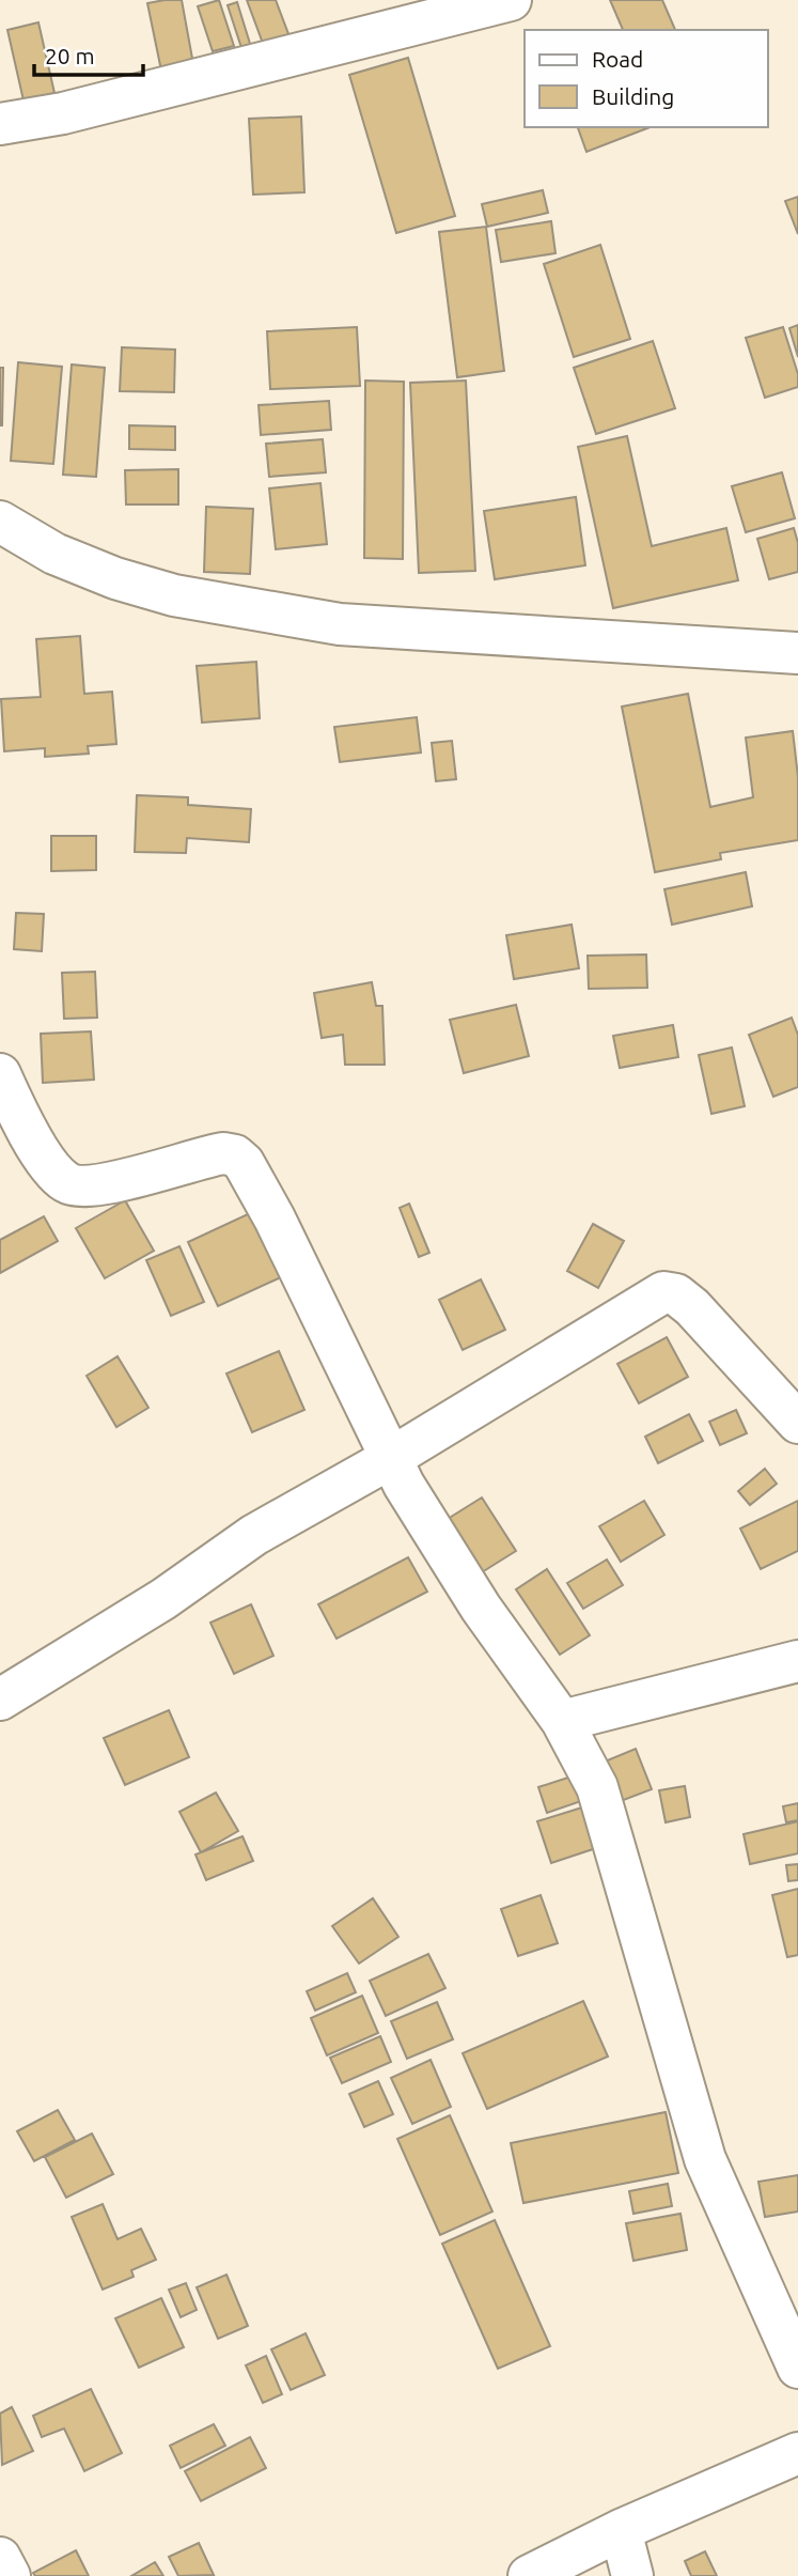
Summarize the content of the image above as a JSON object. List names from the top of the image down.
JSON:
{
  "legend": ["Road", "Building"],
  "scale_bar": "20 m"
}
